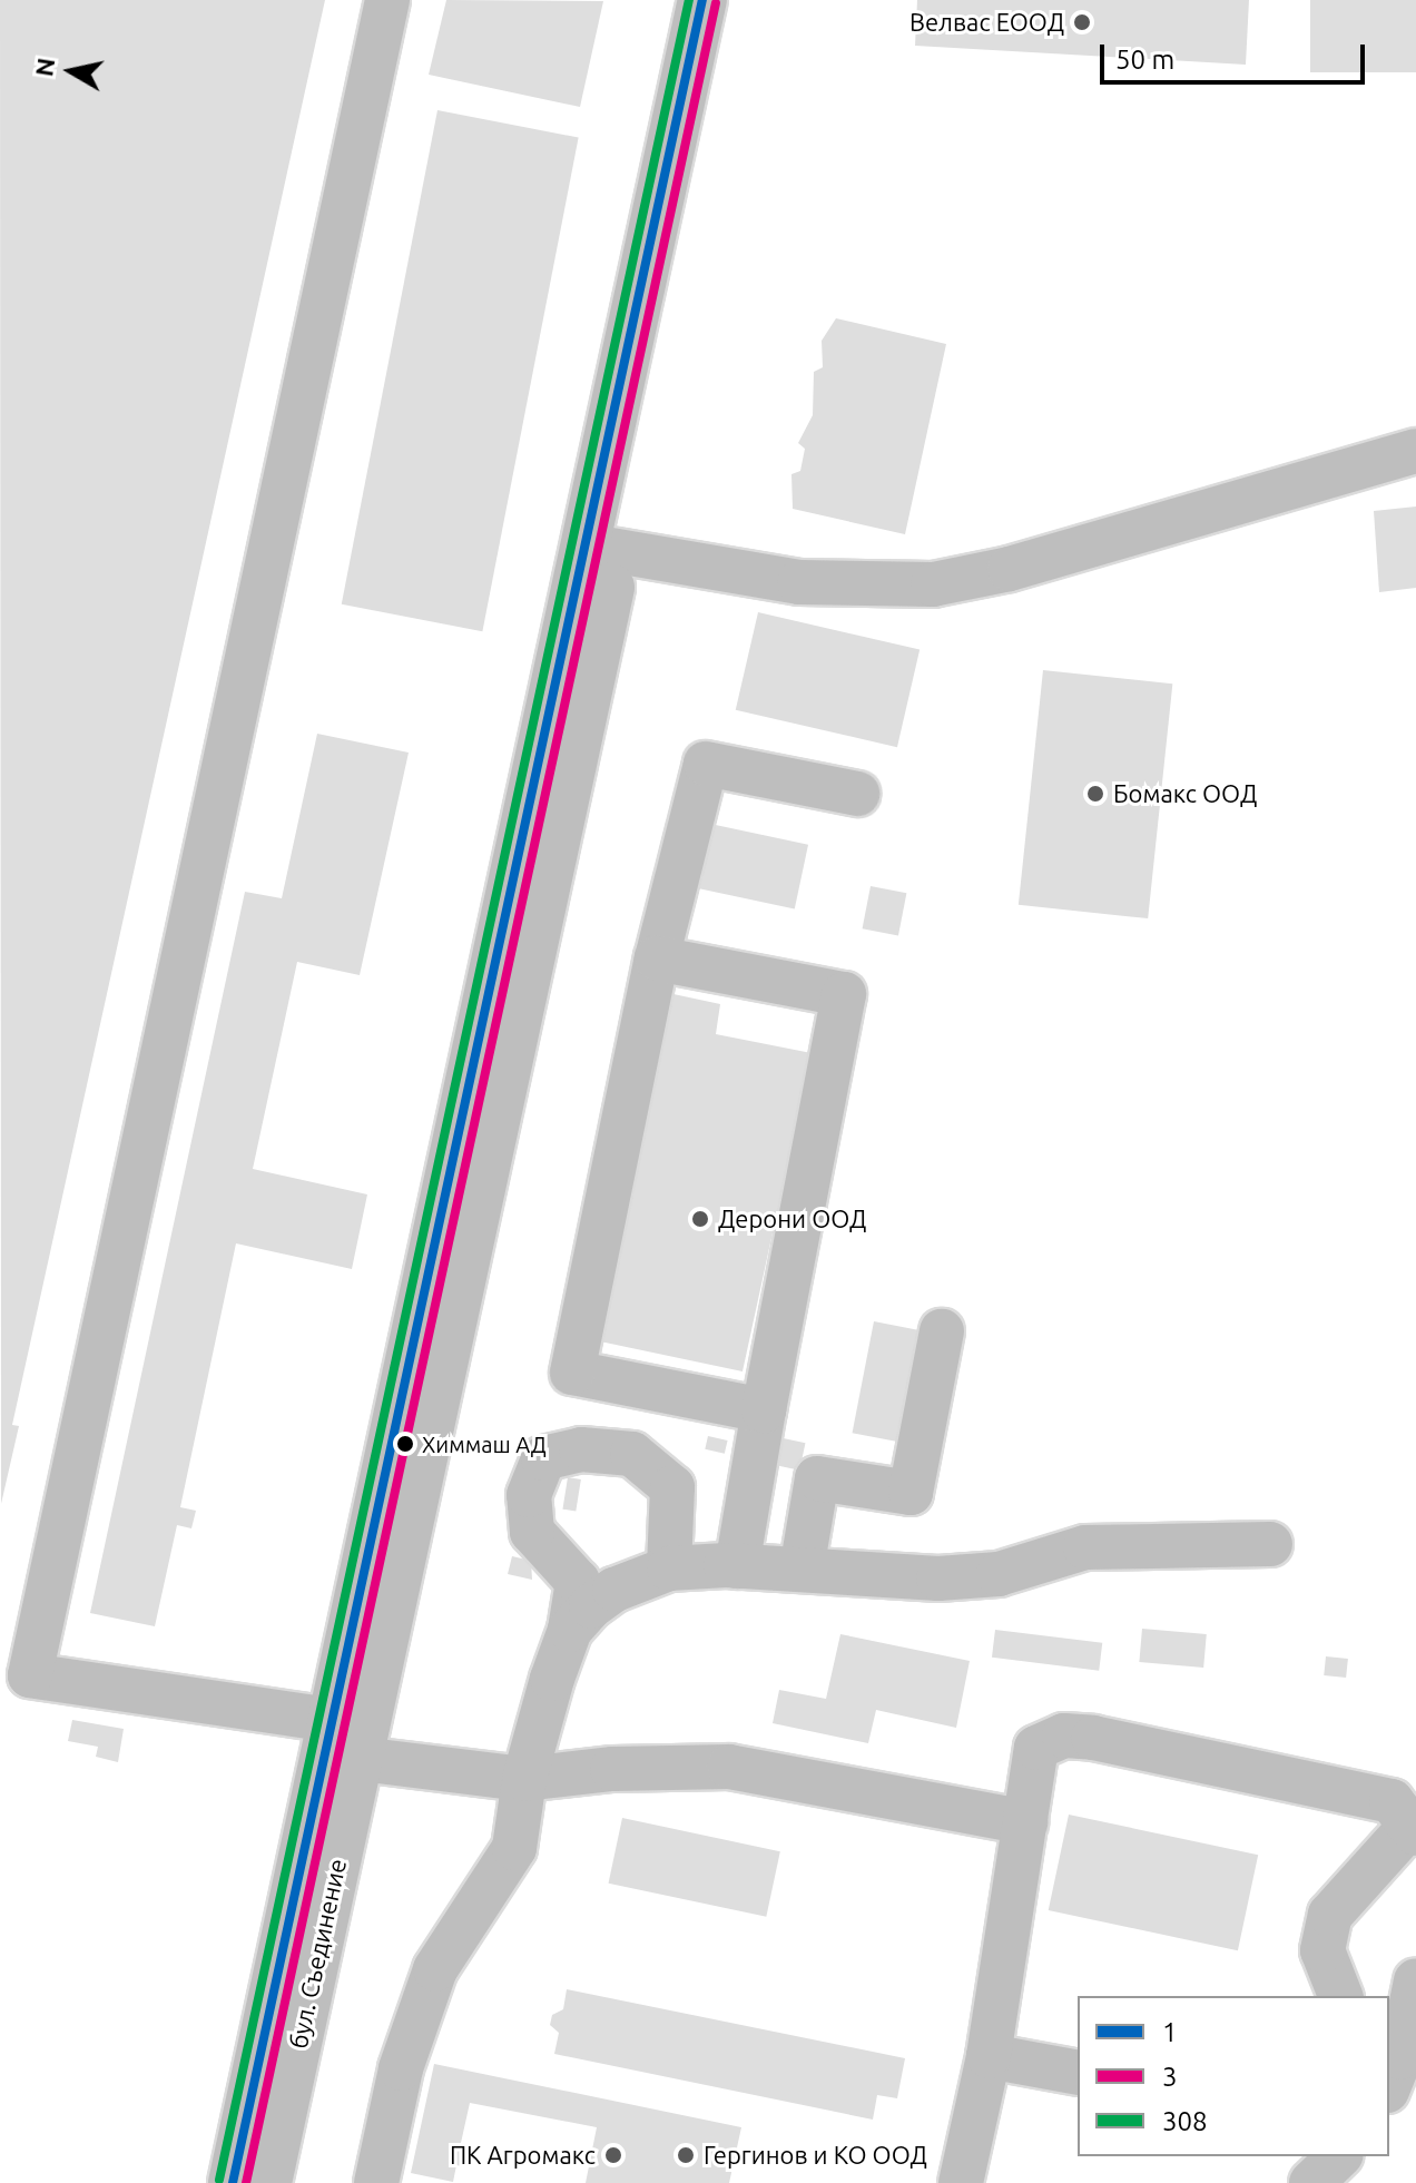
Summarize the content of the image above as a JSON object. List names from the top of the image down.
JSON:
{
  "streets": {
    "main road": ["бул. Съединение"]
  },
  "places": [
    "Велвас ЕООД",
    "Бомакс ООД",
    "Дерони ООД",
    "Химмаш АД",
    "ПК Агромакс",
    "Гергинов и КО ООД"
  ],
  "lines": ["transit line 1", "transit line 308", "transit line 3"],
  "legend": ["1", "3", "308"],
  "scale_bar": "50 m",
  "north": "left"
}
